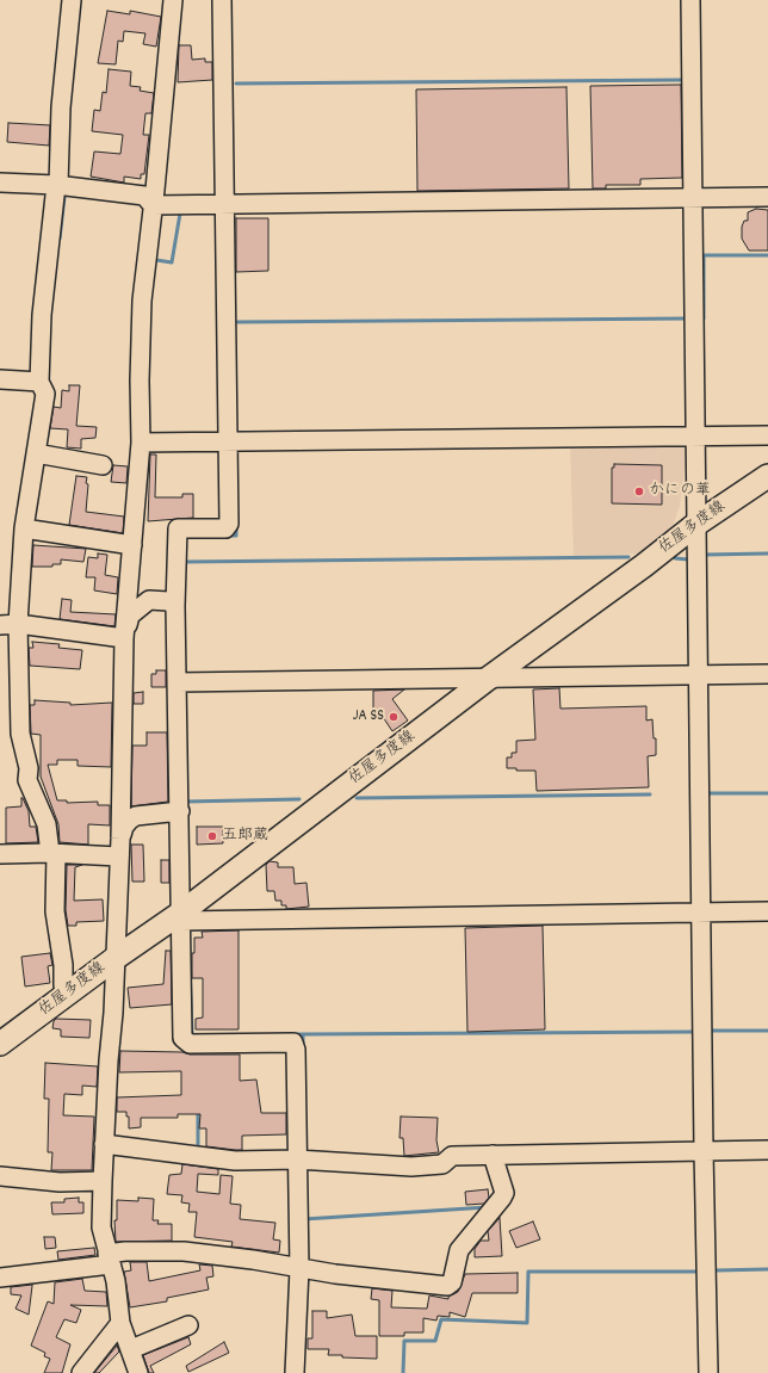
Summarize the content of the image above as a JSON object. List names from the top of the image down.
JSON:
{
  "streets": {
    "main road": ["佐屋多度線"]
  },
  "places": ["かにの華", "JA SS", "五郎蔵"]
}
